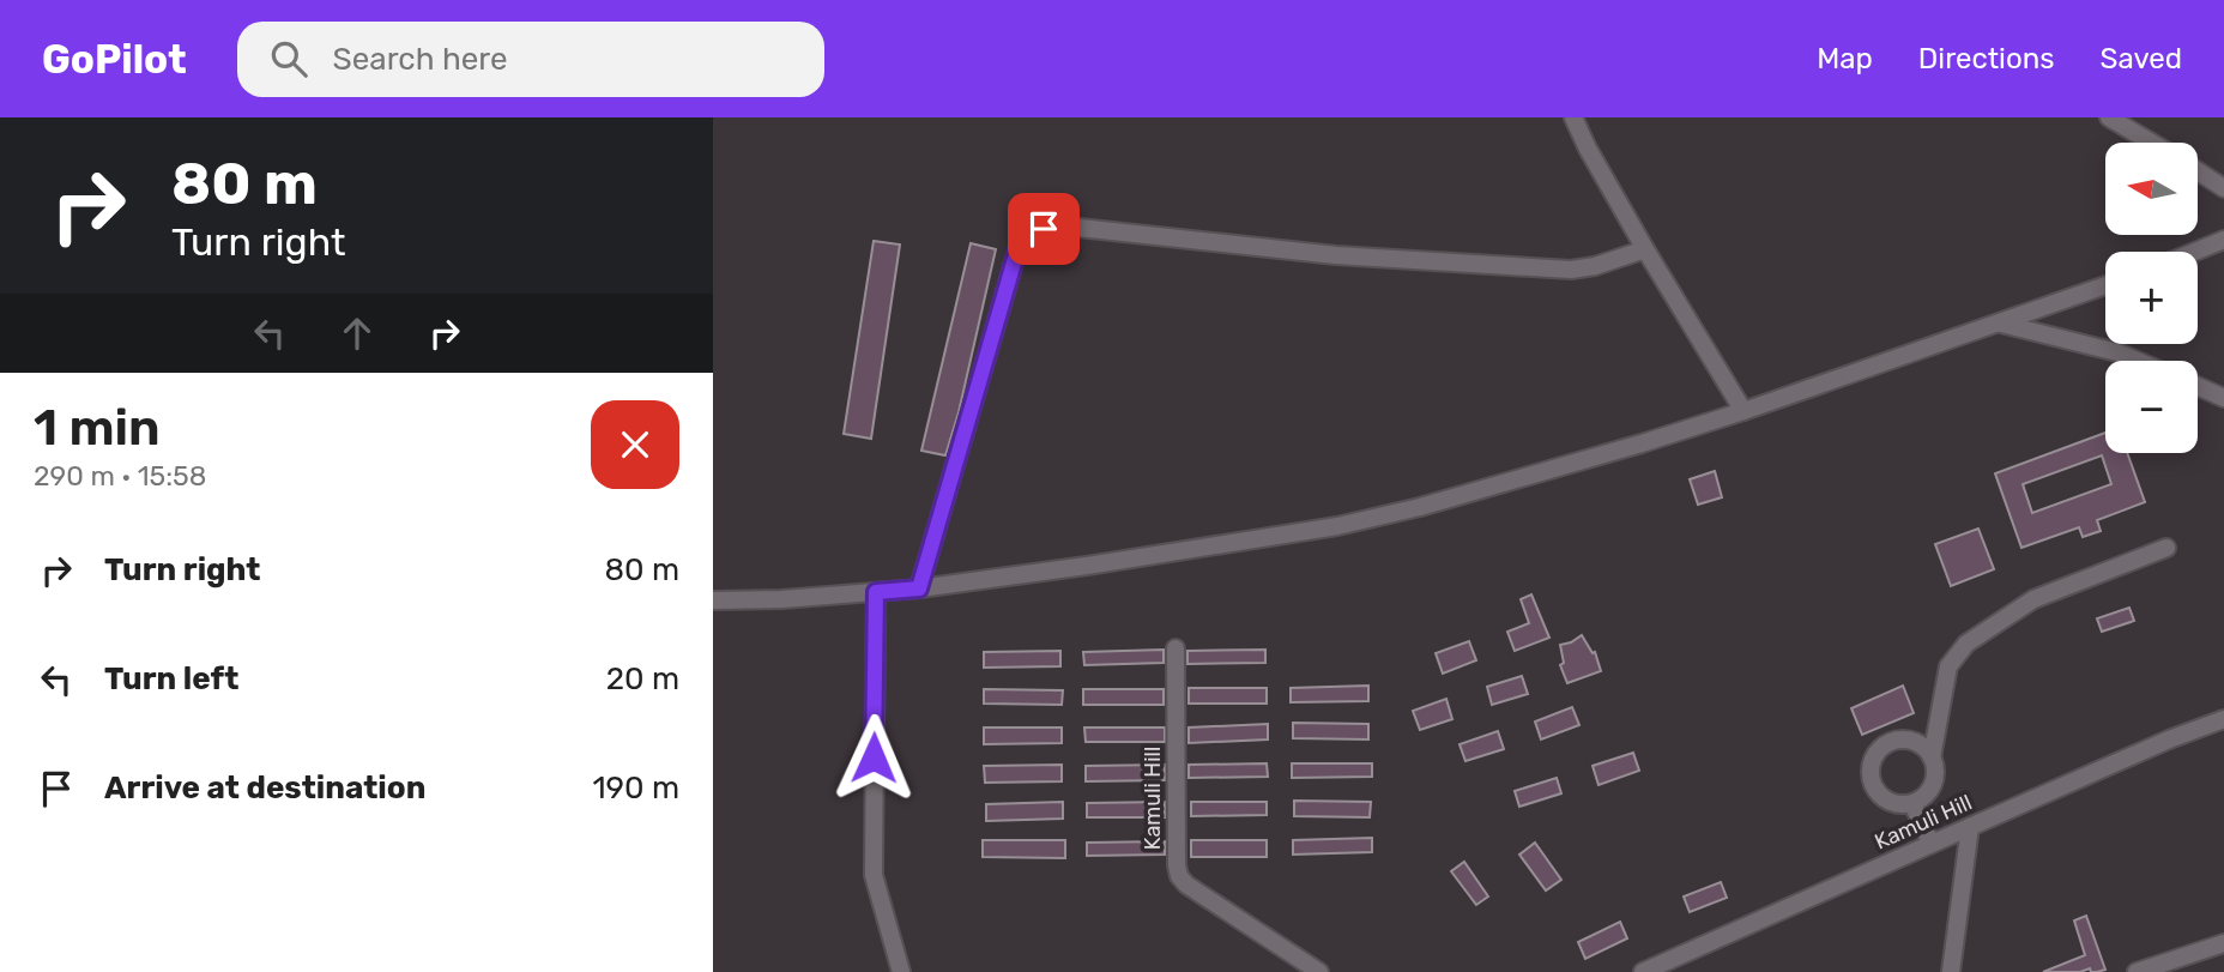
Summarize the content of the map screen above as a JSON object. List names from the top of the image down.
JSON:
{
  "streets": {
    "street": ["Kamuli Hill"]
  },
  "north": "left",
  "page": {
    "header": "GoPilot",
    "search": "Search here",
    "nav": ["Map", "Directions", "Saved"],
    "turn": ["80 m", "Turn right"],
    "map_buttons": ["+", "−"],
    "heading": ["1 min", "290 m · 15:58"],
    "list": [
      {
        "name": "Turn right",
        "value": "80 m"
      },
      {
        "name": "Turn left",
        "value": "20 m"
      },
      {
        "name": "Arrive at destination",
        "value": "190 m"
      }
    ]
  }
}
